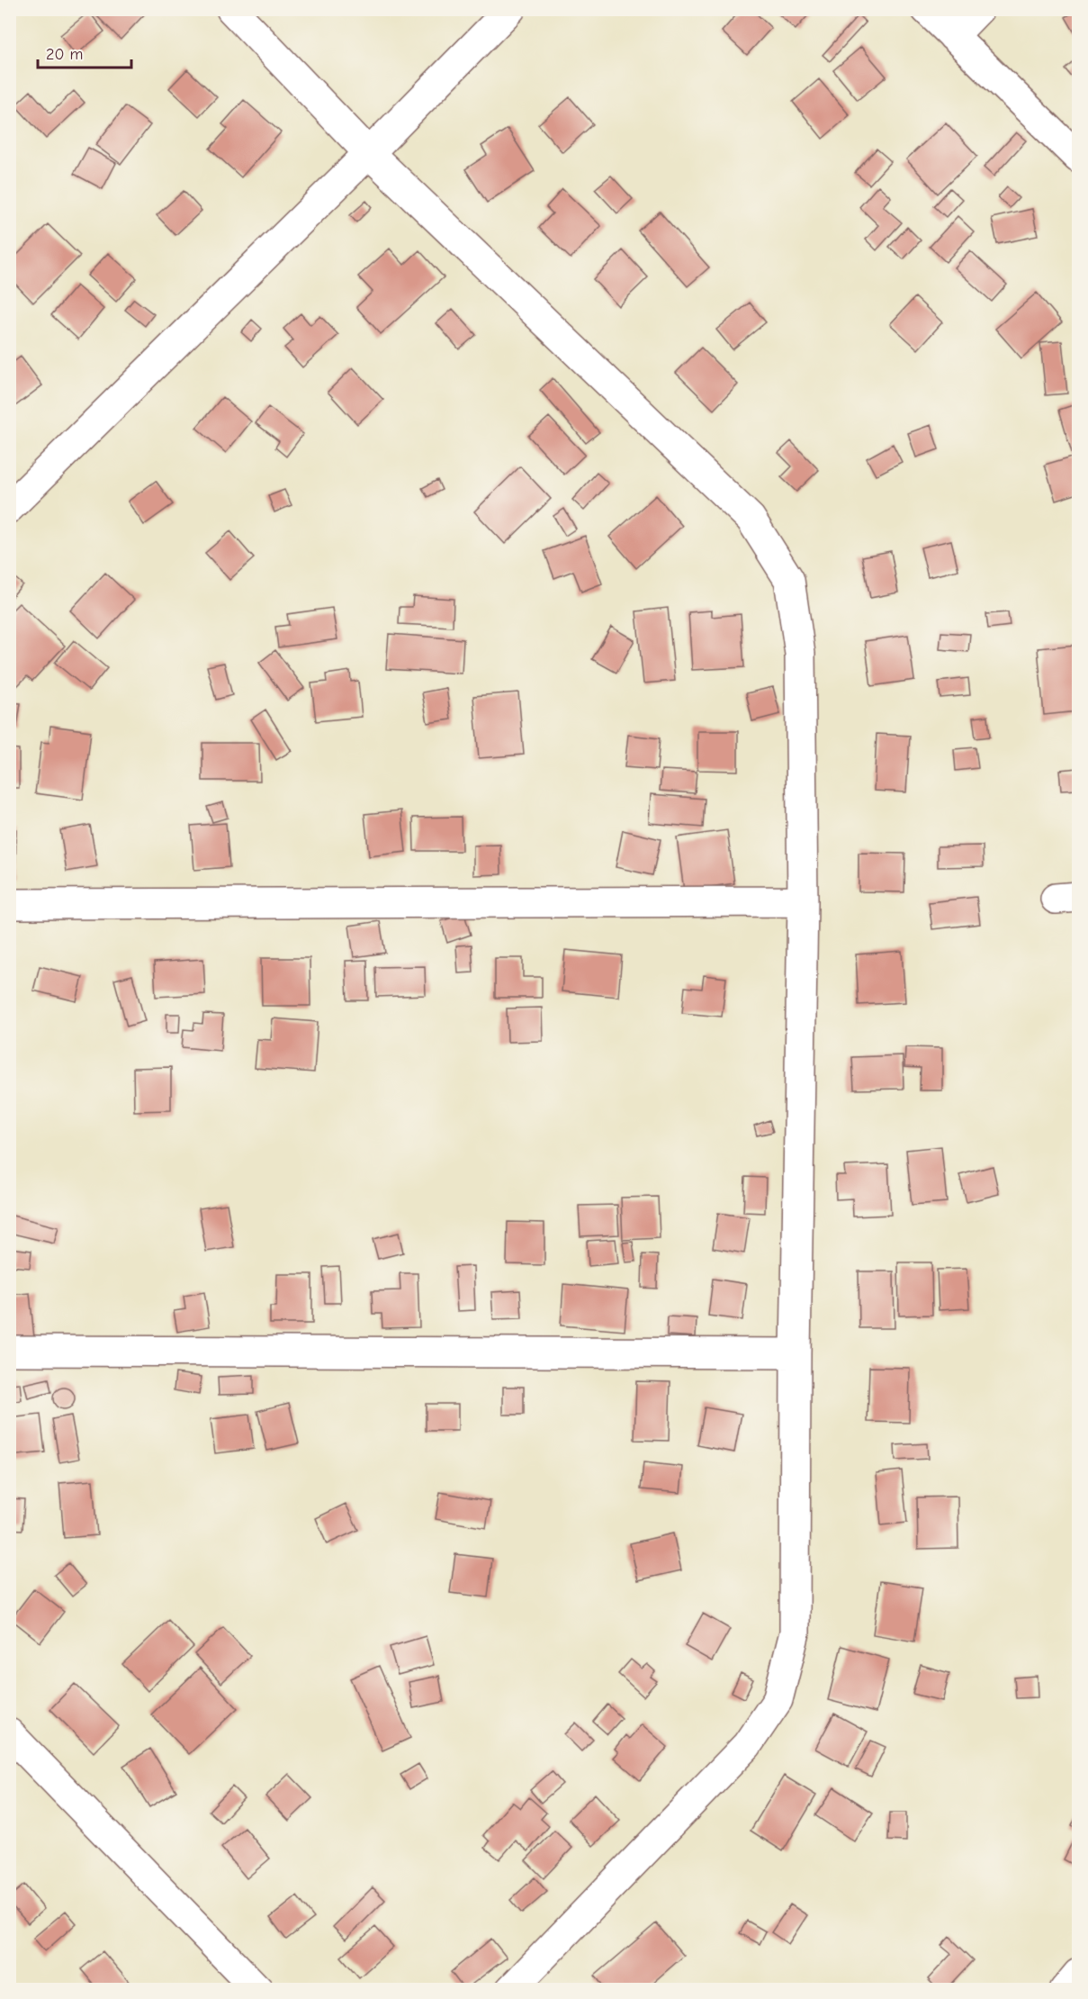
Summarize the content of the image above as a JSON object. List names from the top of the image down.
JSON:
{
  "scale_bar": "20 m"
}
